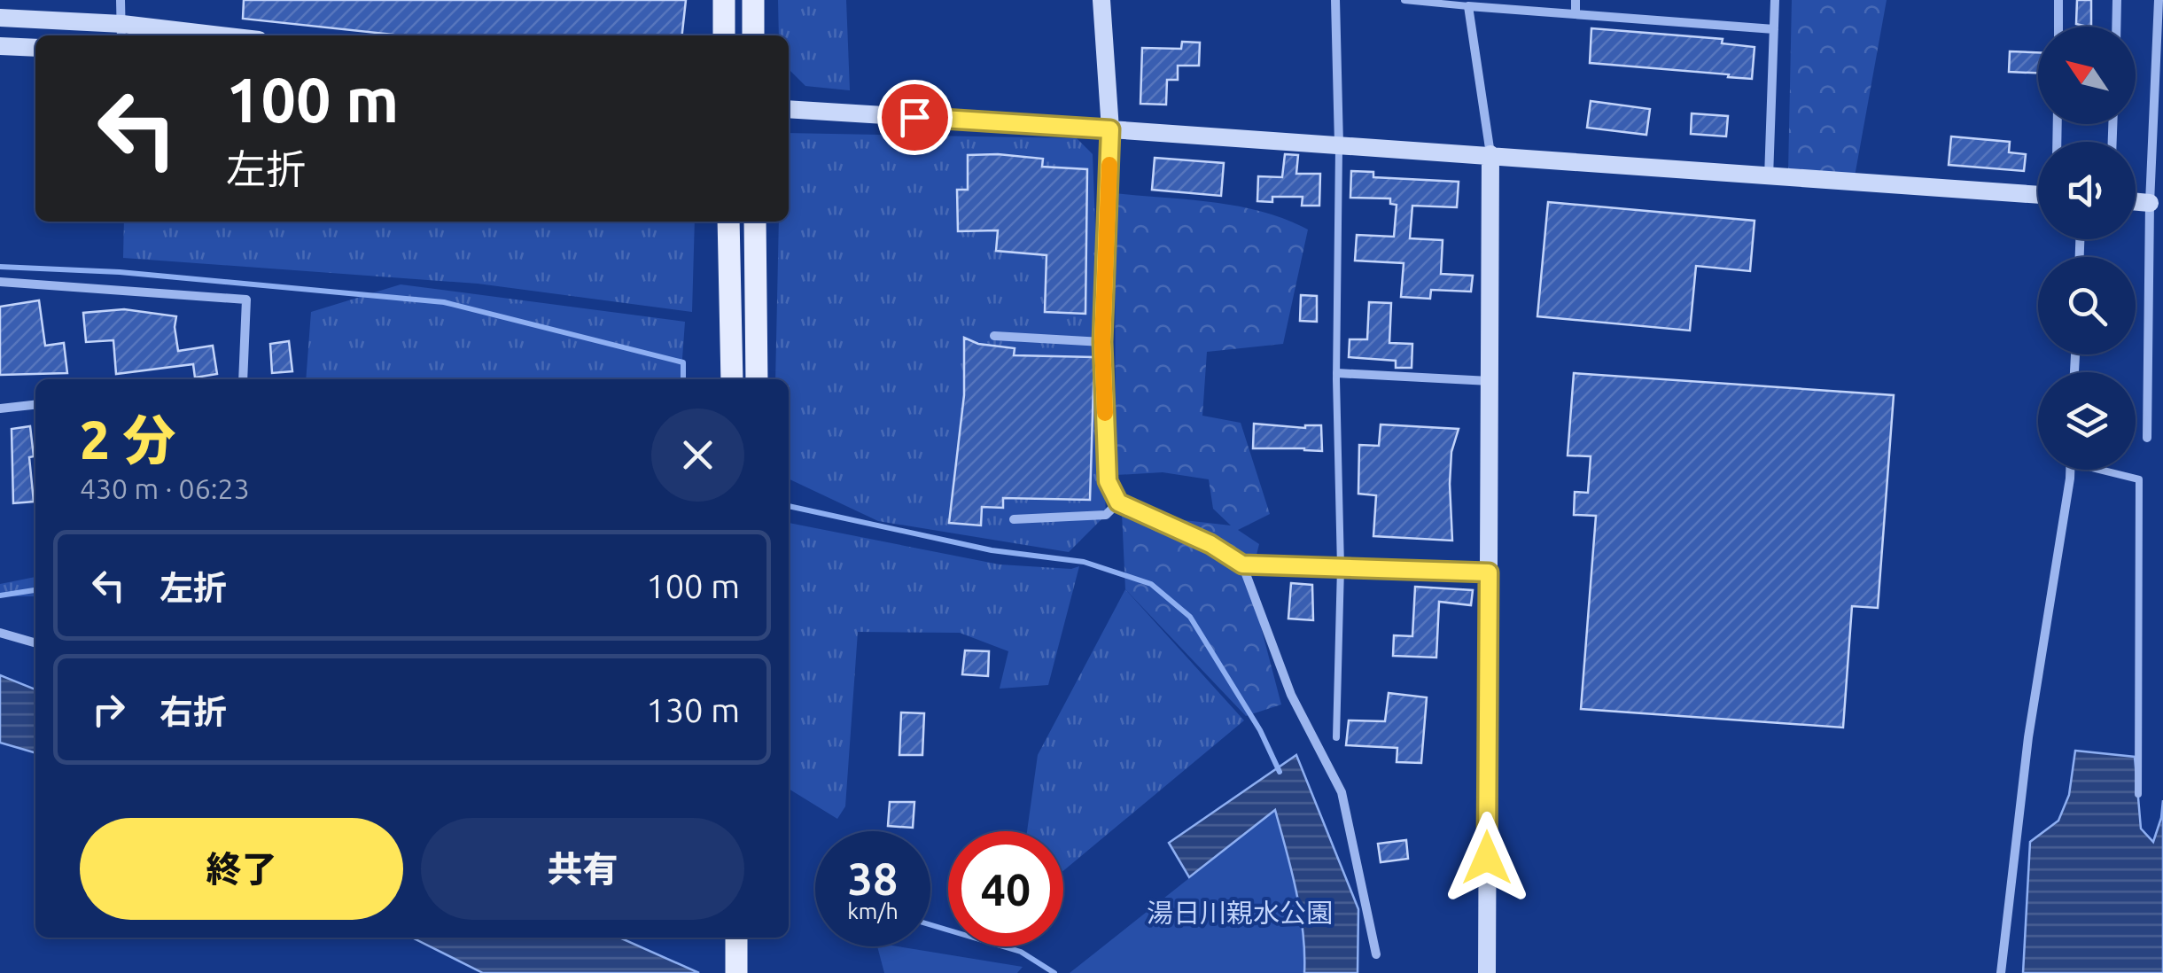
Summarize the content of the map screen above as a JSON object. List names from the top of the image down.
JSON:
{
  "parks": ["湯日川親水公園"],
  "north": "top left",
  "page": {
    "turn": ["100 m", "左折"],
    "heading": ["2 分", "430 m · 06:23"],
    "list": [
      {
        "name": "左折",
        "value": "100 m"
      },
      {
        "name": "右折",
        "value": "130 m"
      }
    ],
    "buttons": ["終了", "共有"],
    "speed": "38 km/h",
    "limit": "40"
  }
}
